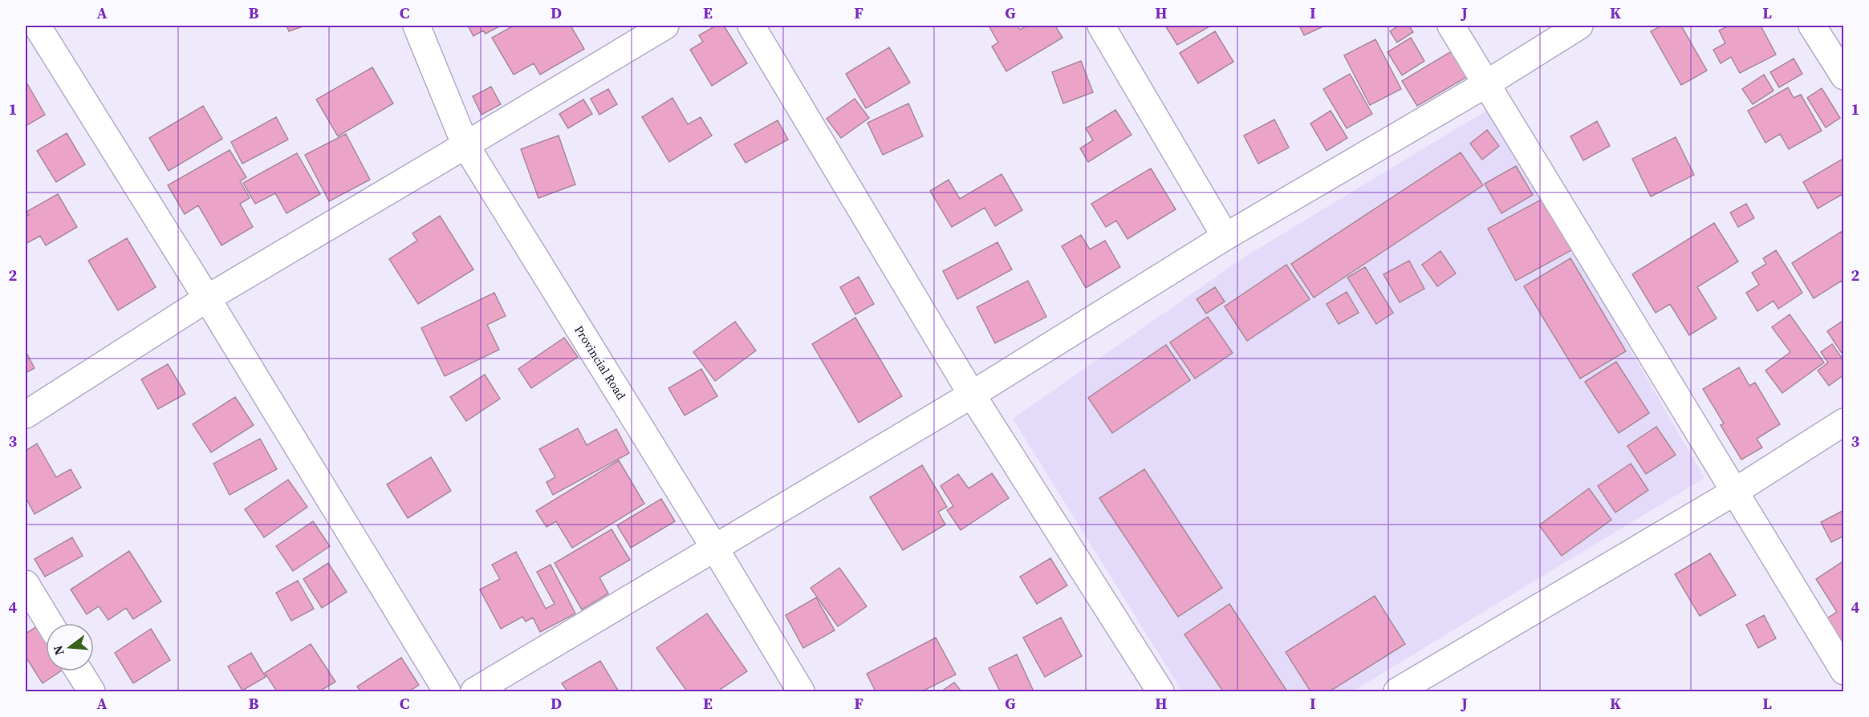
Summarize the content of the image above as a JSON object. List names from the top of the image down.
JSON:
{
  "streets": {
    "street": ["Provincial Road"]
  },
  "north": "left",
  "grid": {
    "columns": [
      "A",
      "B",
      "C",
      "D",
      "E",
      "F",
      "G",
      "H",
      "I",
      "J",
      "K",
      "L"
    ],
    "rows": [
      "1",
      "2",
      "3",
      "4"
    ]
  }
}
